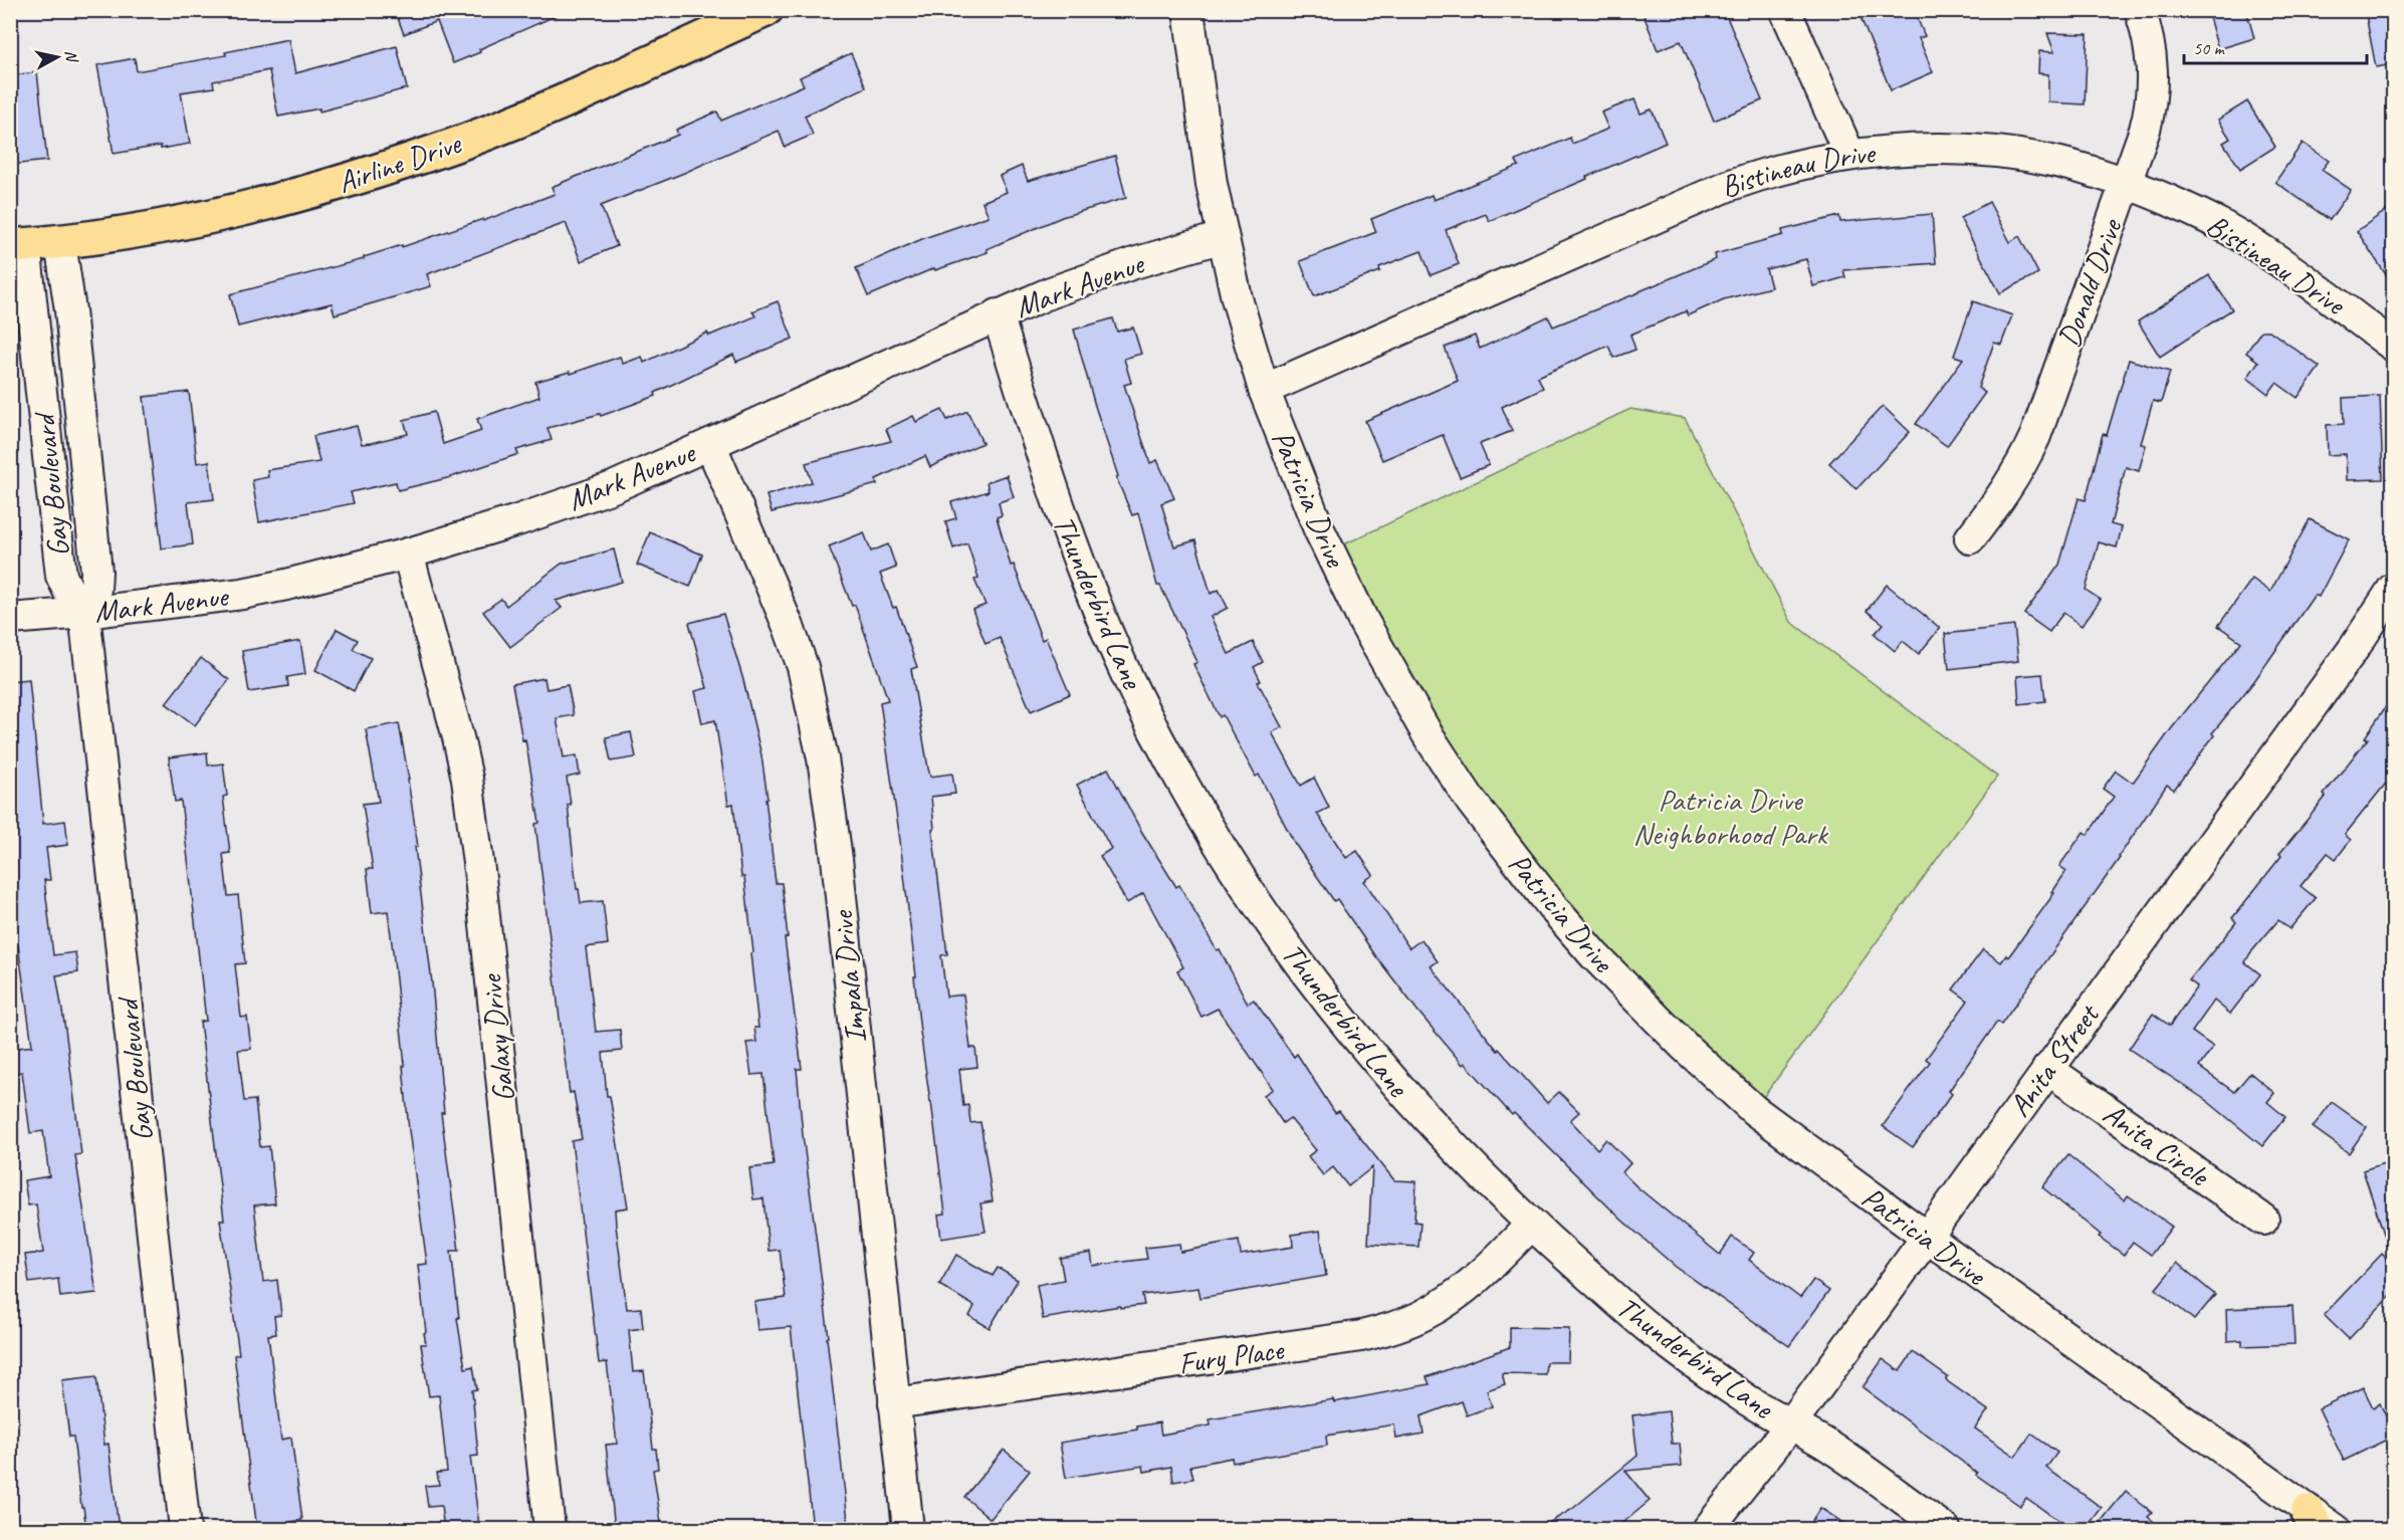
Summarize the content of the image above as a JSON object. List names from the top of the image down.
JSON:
{
  "streets": {
    "main road": ["Airline Drive"],
    "street": [
      "Bistineau Drive",
      "Donald Drive",
      "Mark Avenue",
      "Gay Boulevard",
      "Patricia Drive",
      "Thunderbird Lane",
      "Impala Drive",
      "Galaxy Drive",
      "Anita Street",
      "Anita Circle",
      "Fury Place"
    ]
  },
  "crossings": [
    ["Airline Drive", "Gay Boulevard"],
    ["Bistineau Drive", "Donald Drive"],
    ["Bistineau Drive", "Patricia Drive"],
    ["Mark Avenue", "Gay Boulevard"],
    ["Mark Avenue", "Patricia Drive"],
    ["Mark Avenue", "Thunderbird Lane"],
    ["Mark Avenue", "Impala Drive"],
    ["Mark Avenue", "Galaxy Drive"],
    ["Patricia Drive", "Anita Street"],
    ["Thunderbird Lane", "Anita Street"],
    ["Thunderbird Lane", "Fury Place"],
    ["Impala Drive", "Fury Place"],
    ["Anita Street", "Anita Circle"]
  ],
  "parks": ["Patricia Drive Neighborhood Park"],
  "scale_bar": "50 m",
  "north": "right"
}
